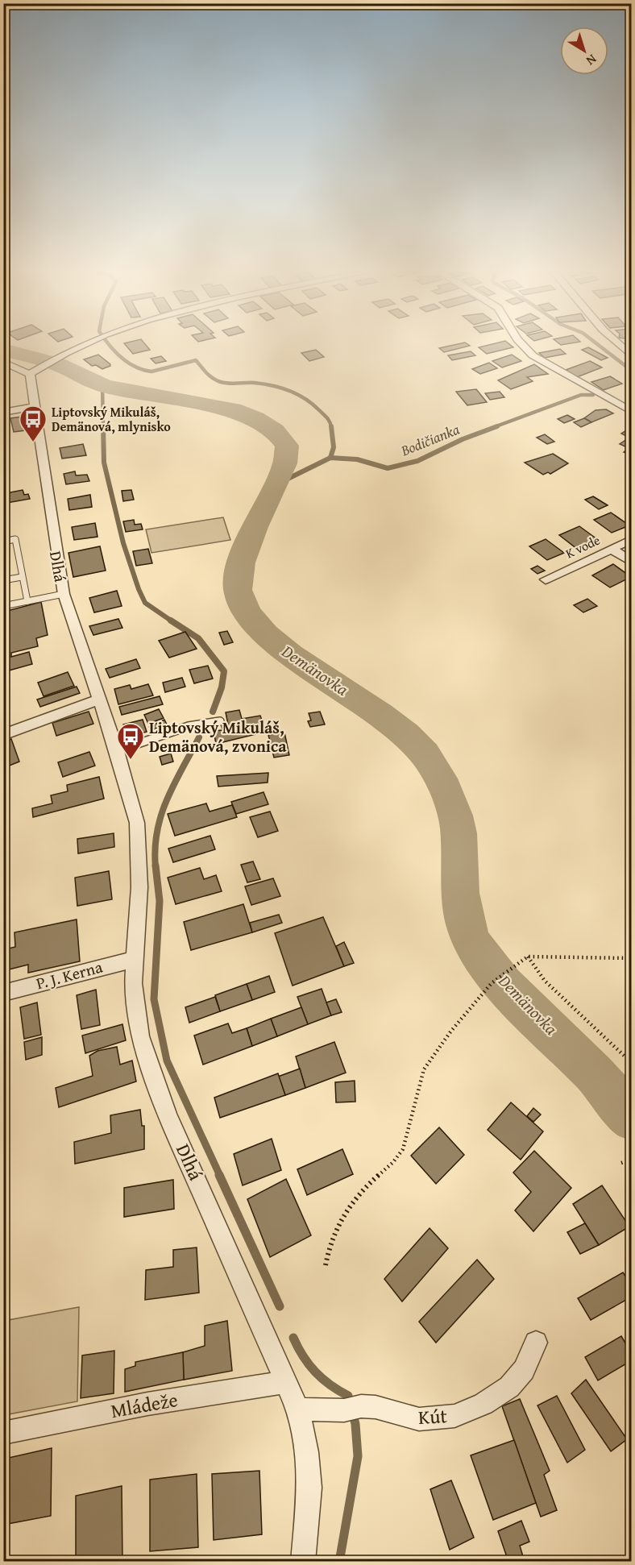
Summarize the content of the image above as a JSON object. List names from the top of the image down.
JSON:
{
  "streets": {
    "street": [
      "K vode",
      "Dlhá",
      "P. J. Kerna",
      "Mládeže",
      "Kút"
    ]
  },
  "crossings": [
    ["Dlhá", "P. J. Kerna"],
    ["Dlhá", "Mládeže"],
    ["Dlhá", "Kút"]
  ],
  "water": ["Bodičianka", "Demänovka"],
  "places": {
    "bus stop": ["Liptovský Mikuláš, Demänová, mlynisko", "Liptovský Mikuláš, Demänová, zvonica"]
  },
  "north": "bottom right"
}
